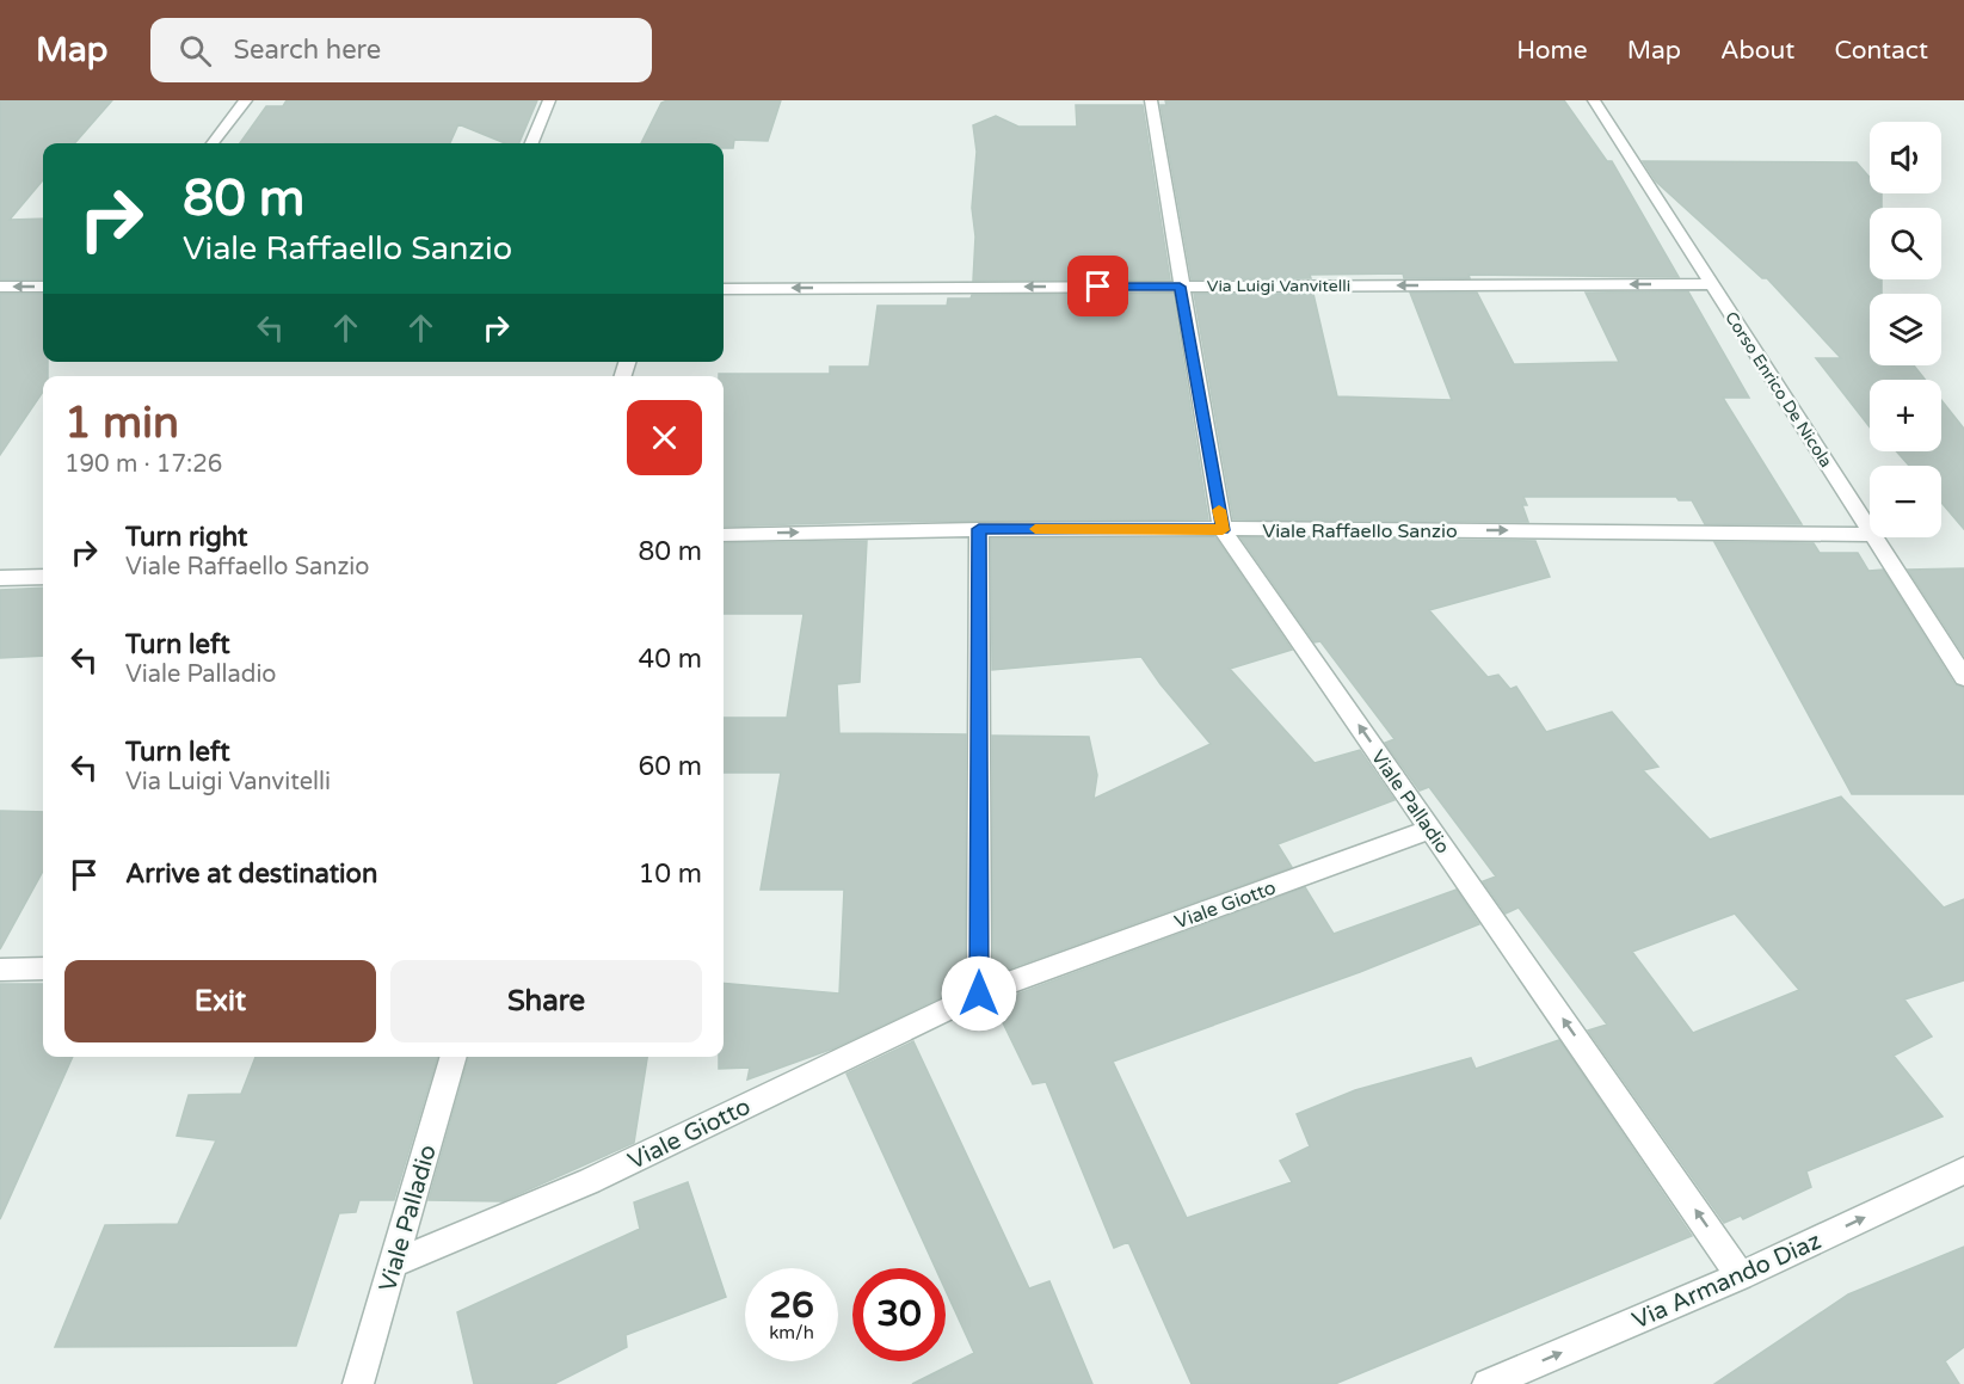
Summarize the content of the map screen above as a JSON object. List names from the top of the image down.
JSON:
{
  "streets": {
    "street": [
      "Via Luigi Vanvitelli",
      "Corso Enrico De Nicola",
      "Viale Raffaello Sanzio",
      "Viale Palladio",
      "Viale Giotto",
      "Via Armando Diaz"
    ]
  },
  "crossings": [
    ["Via Luigi Vanvitelli", "Corso Enrico De Nicola"],
    ["Via Luigi Vanvitelli", "Viale Palladio"],
    ["Viale Raffaello Sanzio", "Viale Palladio"],
    ["Viale Palladio", "Viale Giotto"],
    ["Viale Palladio", "Via Armando Diaz"]
  ],
  "one_way": [
    "Via Luigi Vanvitelli",
    "Viale Raffaello Sanzio",
    "Viale Palladio",
    "Via Armando Diaz"
  ],
  "page": {
    "header": "Map",
    "search": "Search here",
    "nav": [
      "Home",
      "Map",
      "About",
      "Contact"
    ],
    "map_buttons": ["+", "−"],
    "turn": ["80 m", "Viale Raffaello Sanzio"],
    "heading": ["1 min", "190 m · 17:26"],
    "list": [
      {
        "name": "Turn right",
        "note": "Viale Raffaello Sanzio",
        "value": "80 m"
      },
      {
        "name": "Turn left",
        "note": "Viale Palladio",
        "value": "40 m"
      },
      {
        "name": "Turn left",
        "note": "Via Luigi Vanvitelli",
        "value": "60 m"
      },
      {
        "name": "Arrive at destination",
        "value": "10 m"
      }
    ],
    "buttons": ["Exit", "Share"],
    "speed": "26 km/h",
    "limit": "30"
  }
}
